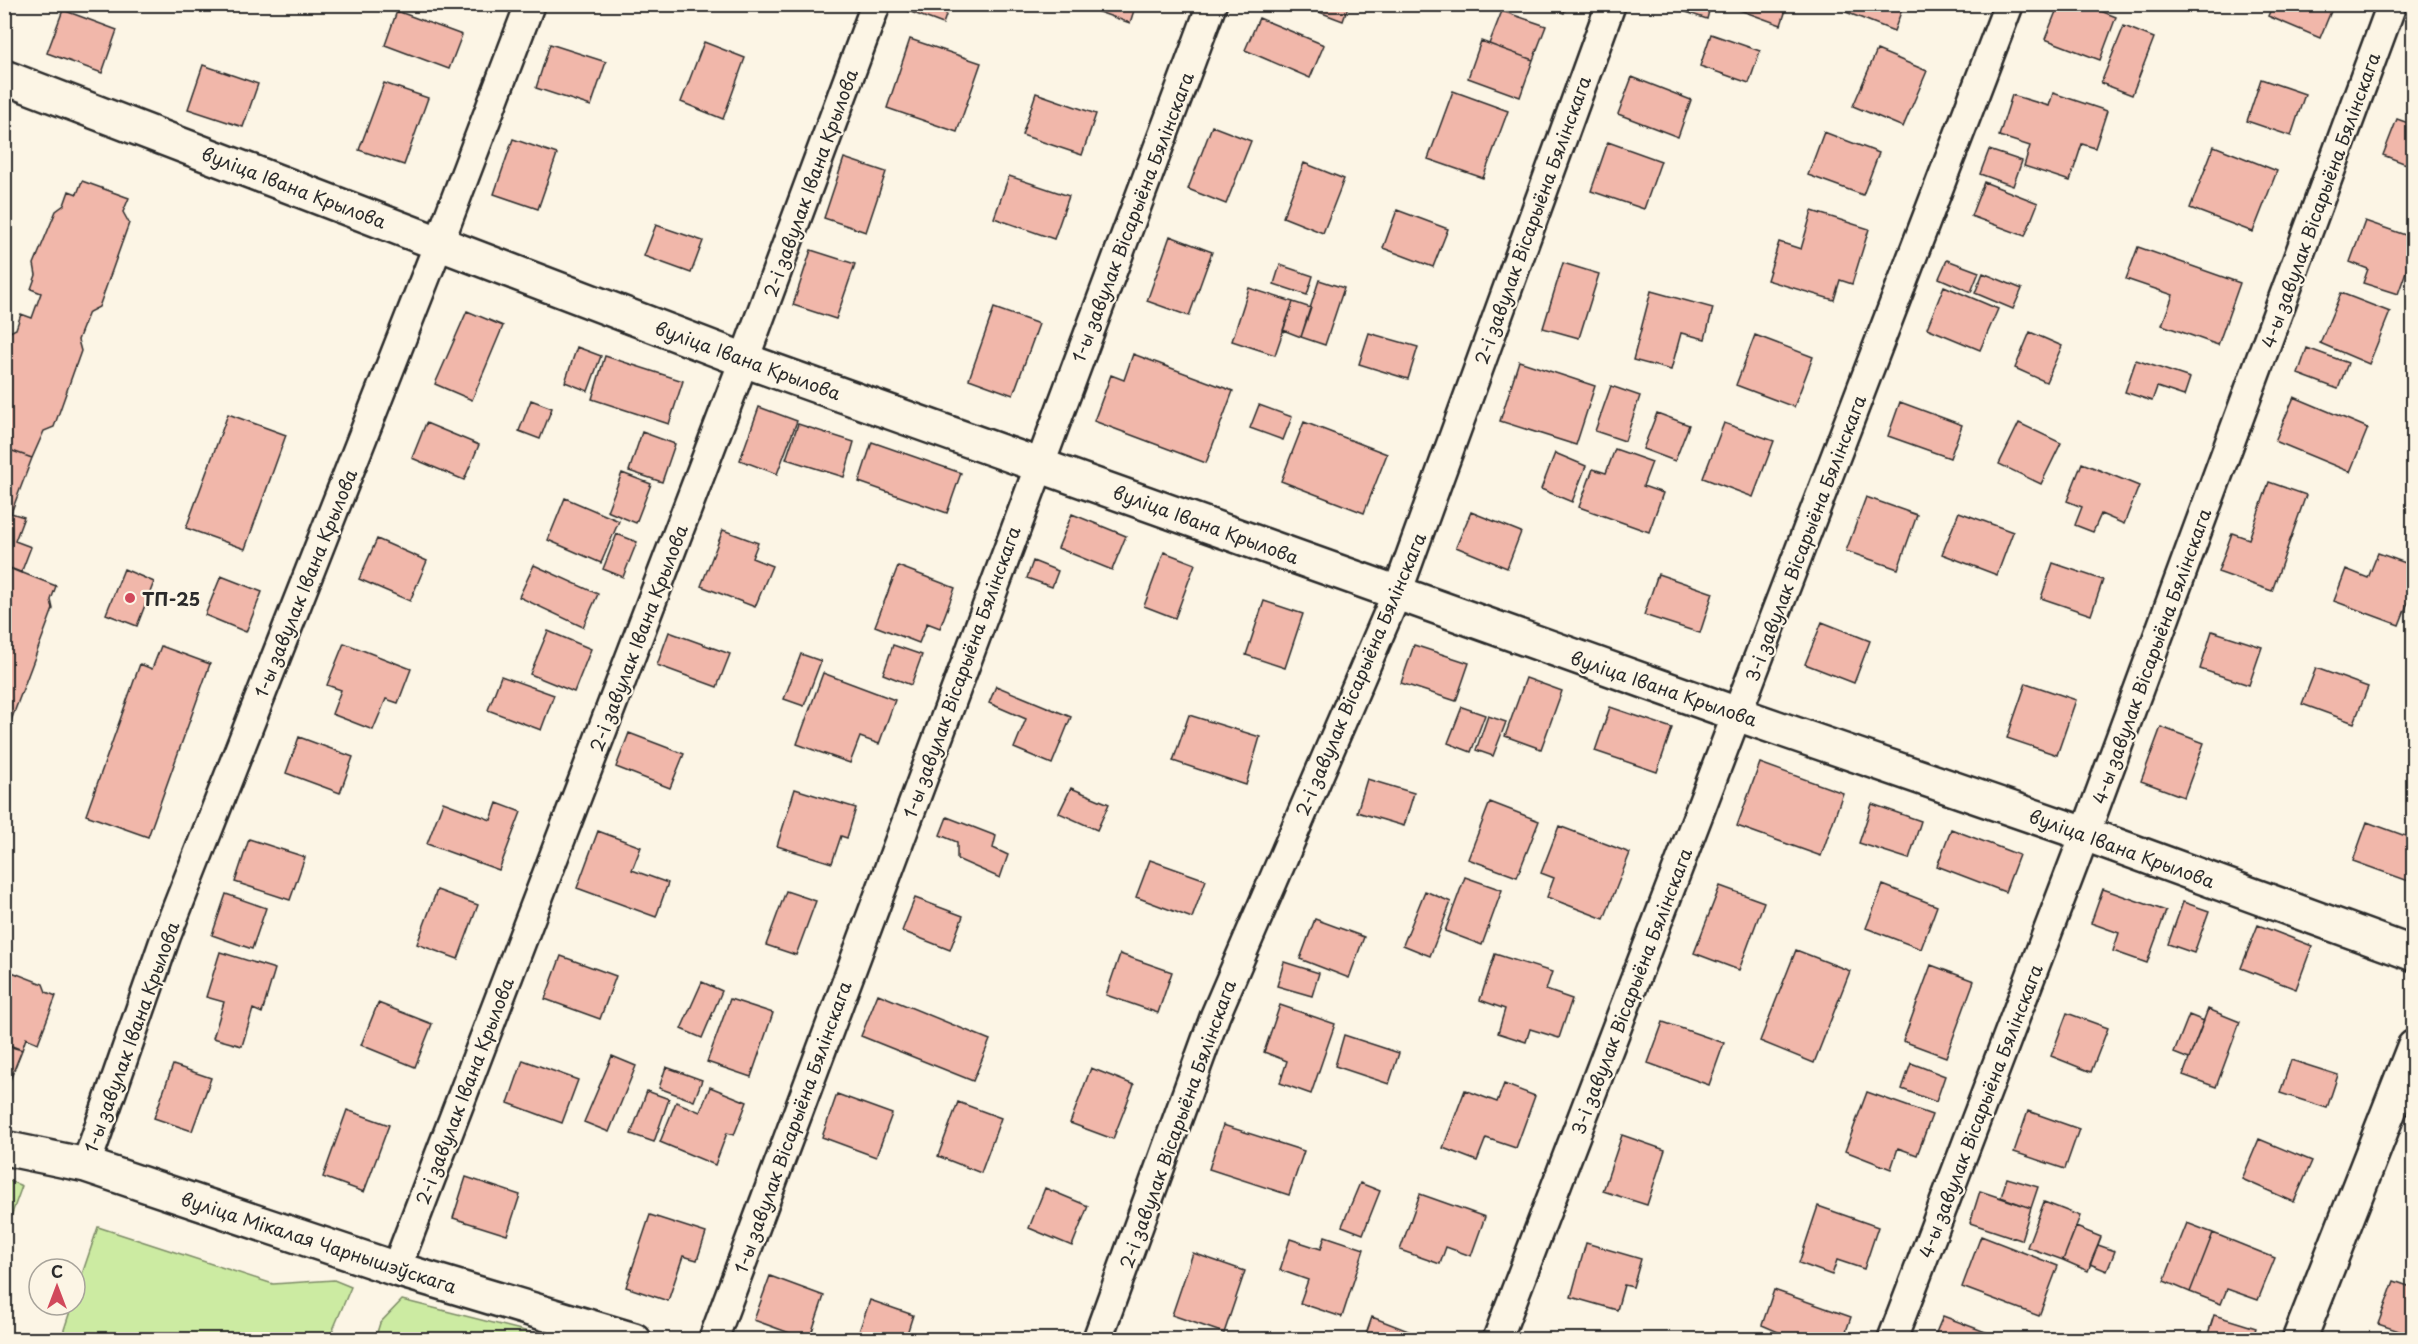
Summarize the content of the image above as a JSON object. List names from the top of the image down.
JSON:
{
  "streets": {
    "street": [
      "2-і завулак Івана Крылова",
      "вуліца Івана Крылова",
      "4-ы завулак Вісарыёна Бялінскага",
      "1-ы завулак Вісарыёна Бялінскага",
      "2-і завулак Вісарыёна Бялінскага",
      "3-і завулак Вісарыёна Бялінскага",
      "1-ы завулак Івана Крылова",
      "вуліца Мікалая Чарнышэўскага"
    ]
  },
  "crossings": [
    ["2-і завулак Івана Крылова", "вуліца Івана Крылова"],
    ["2-і завулак Івана Крылова", "вуліца Мікалая Чарнышэўскага"],
    ["вуліца Івана Крылова", "4-ы завулак Вісарыёна Бялінскага"],
    ["вуліца Івана Крылова", "1-ы завулак Вісарыёна Бялінскага"],
    ["вуліца Івана Крылова", "2-і завулак Вісарыёна Бялінскага"],
    ["вуліца Івана Крылова", "3-і завулак Вісарыёна Бялінскага"],
    ["вуліца Івана Крылова", "1-ы завулак Івана Крылова"],
    ["1-ы завулак Івана Крылова", "вуліца Мікалая Чарнышэўскага"]
  ],
  "places": ["ТП-25"],
  "north": "top"
}
